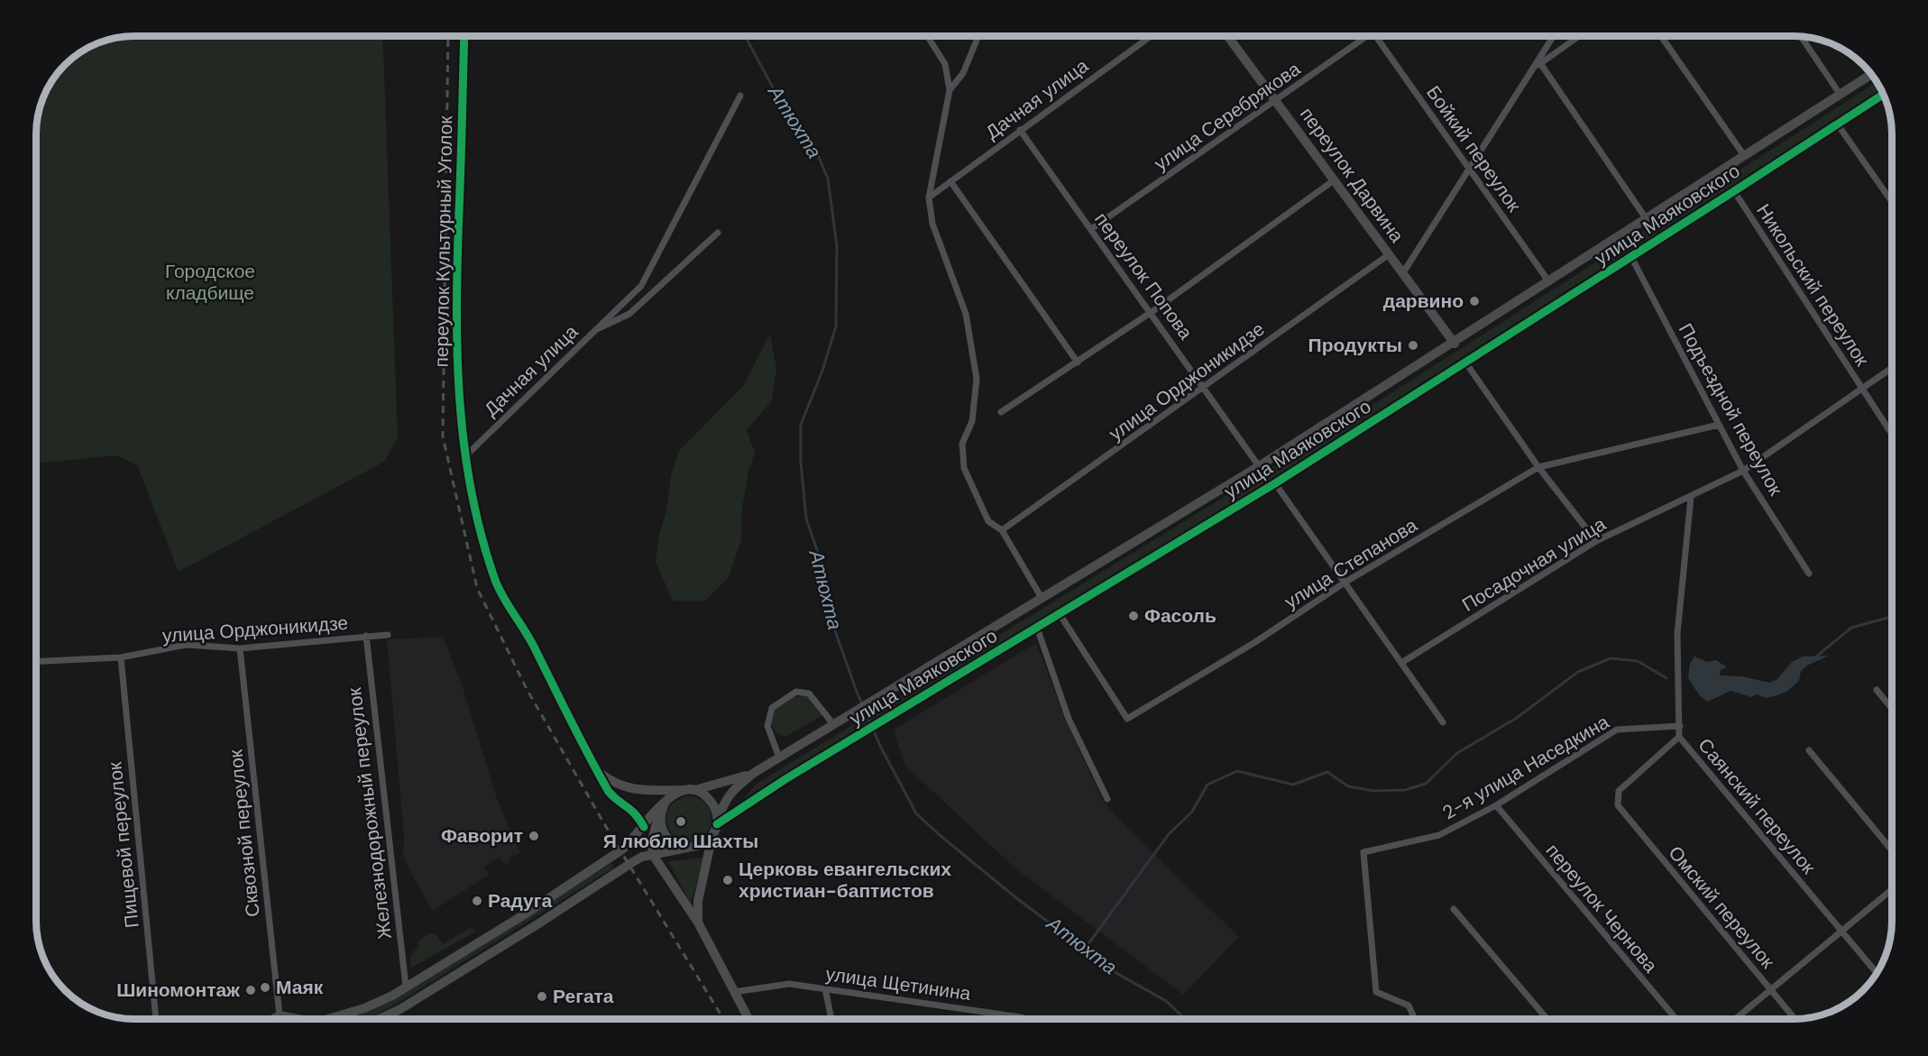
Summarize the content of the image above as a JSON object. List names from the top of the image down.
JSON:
{
  "streets": {
    "main road": ["улица Маяковского"],
    "street": [
      "Дачная улица",
      "улица Серебрякова",
      "Бойкий переулок",
      "переулок Дарвина",
      "переулок Культурный Уголок",
      "переулок Попова",
      "Никольский переулок",
      "улица Орджоникидзе",
      "Подъездной переулок",
      "улица Степанова",
      "Посадочная улица",
      "2-я улица Наседкина",
      "Саянский переулок",
      "Железнодорожный переулок",
      "Сквозной переулок",
      "Пищевой переулок",
      "Омский переулок",
      "переулок Чернова",
      "улица Щетинина"
    ]
  },
  "crossings": [
    ["Дачная улица", "переулок Культурный Уголок"],
    ["Дачная улица", "переулок Попова"],
    ["улица Серебрякова", "переулок Дарвина"],
    ["улица Серебрякова", "переулок Попова"],
    ["Бойкий переулок", "улица Маяковского"],
    ["переулок Дарвина", "улица Маяковского"],
    ["переулок Дарвина", "улица Орджоникидзе"],
    ["улица Маяковского", "переулок Попова"],
    ["улица Маяковского", "Никольский переулок"],
    ["улица Маяковского", "Подъездной переулок"],
    ["улица Маяковского", "улица Степанова"],
    ["переулок Попова", "улица Орджоникидзе"],
    ["улица Орджоникидзе", "Железнодорожный переулок"],
    ["улица Орджоникидзе", "Сквозной переулок"],
    ["улица Орджоникидзе", "Пищевой переулок"],
    ["Подъездной переулок", "улица Степанова"],
    ["Подъездной переулок", "Посадочная улица"],
    ["Посадочная улица", "Саянский переулок"],
    ["2-я улица Наседкина", "Саянский переулок"],
    ["2-я улица Наседкина", "переулок Чернова"],
    ["Саянский переулок", "Омский переулок"]
  ],
  "water": ["Атюхта"],
  "parks": ["Городское кладбище"],
  "places": [
    "дарвино",
    "Продукты",
    "Фасоль",
    "Я люблю Шахты",
    "Фаворит",
    "Церковь евангельских христиан-баптистов",
    "Радуга",
    "Маяк",
    "Шиномонтаж",
    "Регата"
  ]
}
